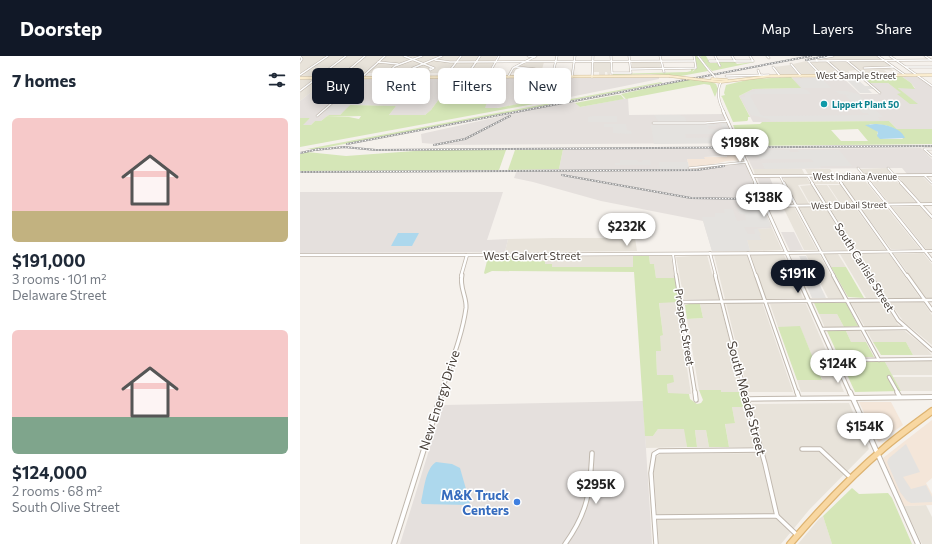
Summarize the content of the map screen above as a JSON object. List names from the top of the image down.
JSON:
{
  "streets": {
    "main road": ["West Sample Street"],
    "street": [
      "West Indiana Avenue",
      "West Dubail Street",
      "West Calvert Street",
      "South Carlisle Street",
      "Prospect Street",
      "South Meade Street",
      "New Energy Drive"
    ]
  },
  "crossings": [
    ["West Indiana Avenue", "South Carlisle Street"],
    ["West Dubail Street", "South Carlisle Street"],
    ["West Calvert Street", "South Carlisle Street"],
    ["West Calvert Street", "Prospect Street"],
    ["West Calvert Street", "South Meade Street"],
    ["West Calvert Street", "New Energy Drive"]
  ],
  "places": ["Lippert Plant 50", "M&K Truck Centers"],
  "page": {
    "header": "Doorstep",
    "nav": ["Map", "Layers", "Share"],
    "heading": "7 homes",
    "chip": [
      "Buy",
      "Rent",
      "Filters",
      "New"
    ],
    "list": [
      {
        "name": "$191,000",
        "note": "3 rooms · 101 m² · Delaware Street"
      },
      {
        "name": "$124,000",
        "note": "2 rooms · 68 m² · South Olive Street"
      }
    ],
    "price": [
      "$198K",
      "$138K",
      "$232K",
      "$191K",
      "$124K",
      "$154K",
      "$295K"
    ]
  }
}
